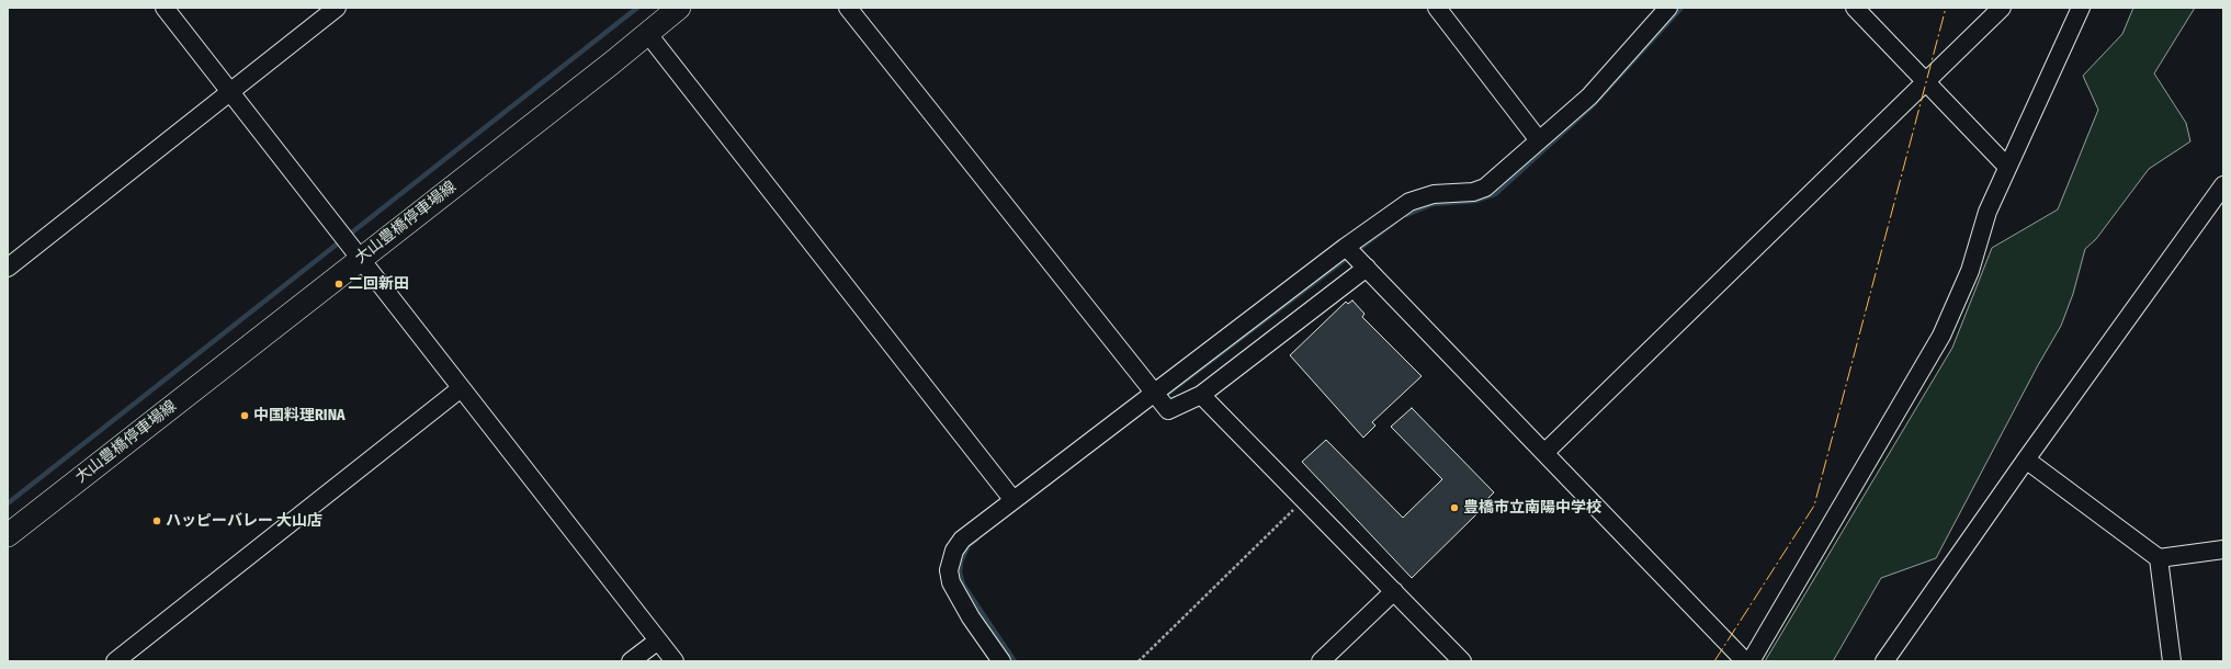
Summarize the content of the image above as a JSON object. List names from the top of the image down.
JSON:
{
  "streets": {
    "main road": ["大山豊橋停車場線"]
  },
  "places": [
    "二回新田",
    "中国料理RINA",
    "豊橋市立南陽中学校",
    "ハッピーバレー 大山店"
  ]
}
